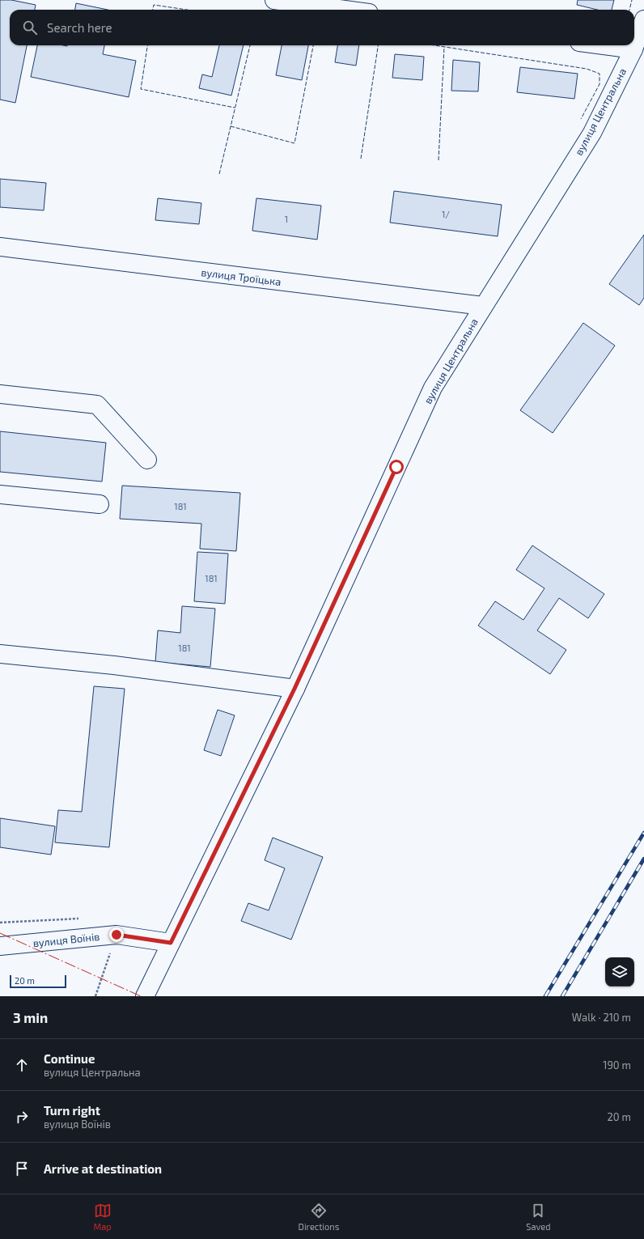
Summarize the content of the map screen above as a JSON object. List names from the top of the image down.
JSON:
{
  "streets": {
    "main road": ["вулиця Центральна", "вулиця Троїцька", "вулиця Воїнів"]
  },
  "crossings": [
    ["вулиця Центральна", "вулиця Троїцька"],
    ["вулиця Центральна", "вулиця Воїнів"]
  ],
  "house_numbers": [
    "1/",
    "1",
    "181",
    "181",
    "181"
  ],
  "scale_bar": "20 m",
  "page": {
    "search": "Search here",
    "scale": "20 m",
    "heading": ["3 min", "Walk · 210 m"],
    "list": [
      ["Continue", "вулиця Центральна", "190 m"],
      ["Turn right", "вулиця Воїнів", "20 m"],
      "Arrive at destination"
    ],
    "nav": ["Map", "Directions", "Saved"]
  }
}
